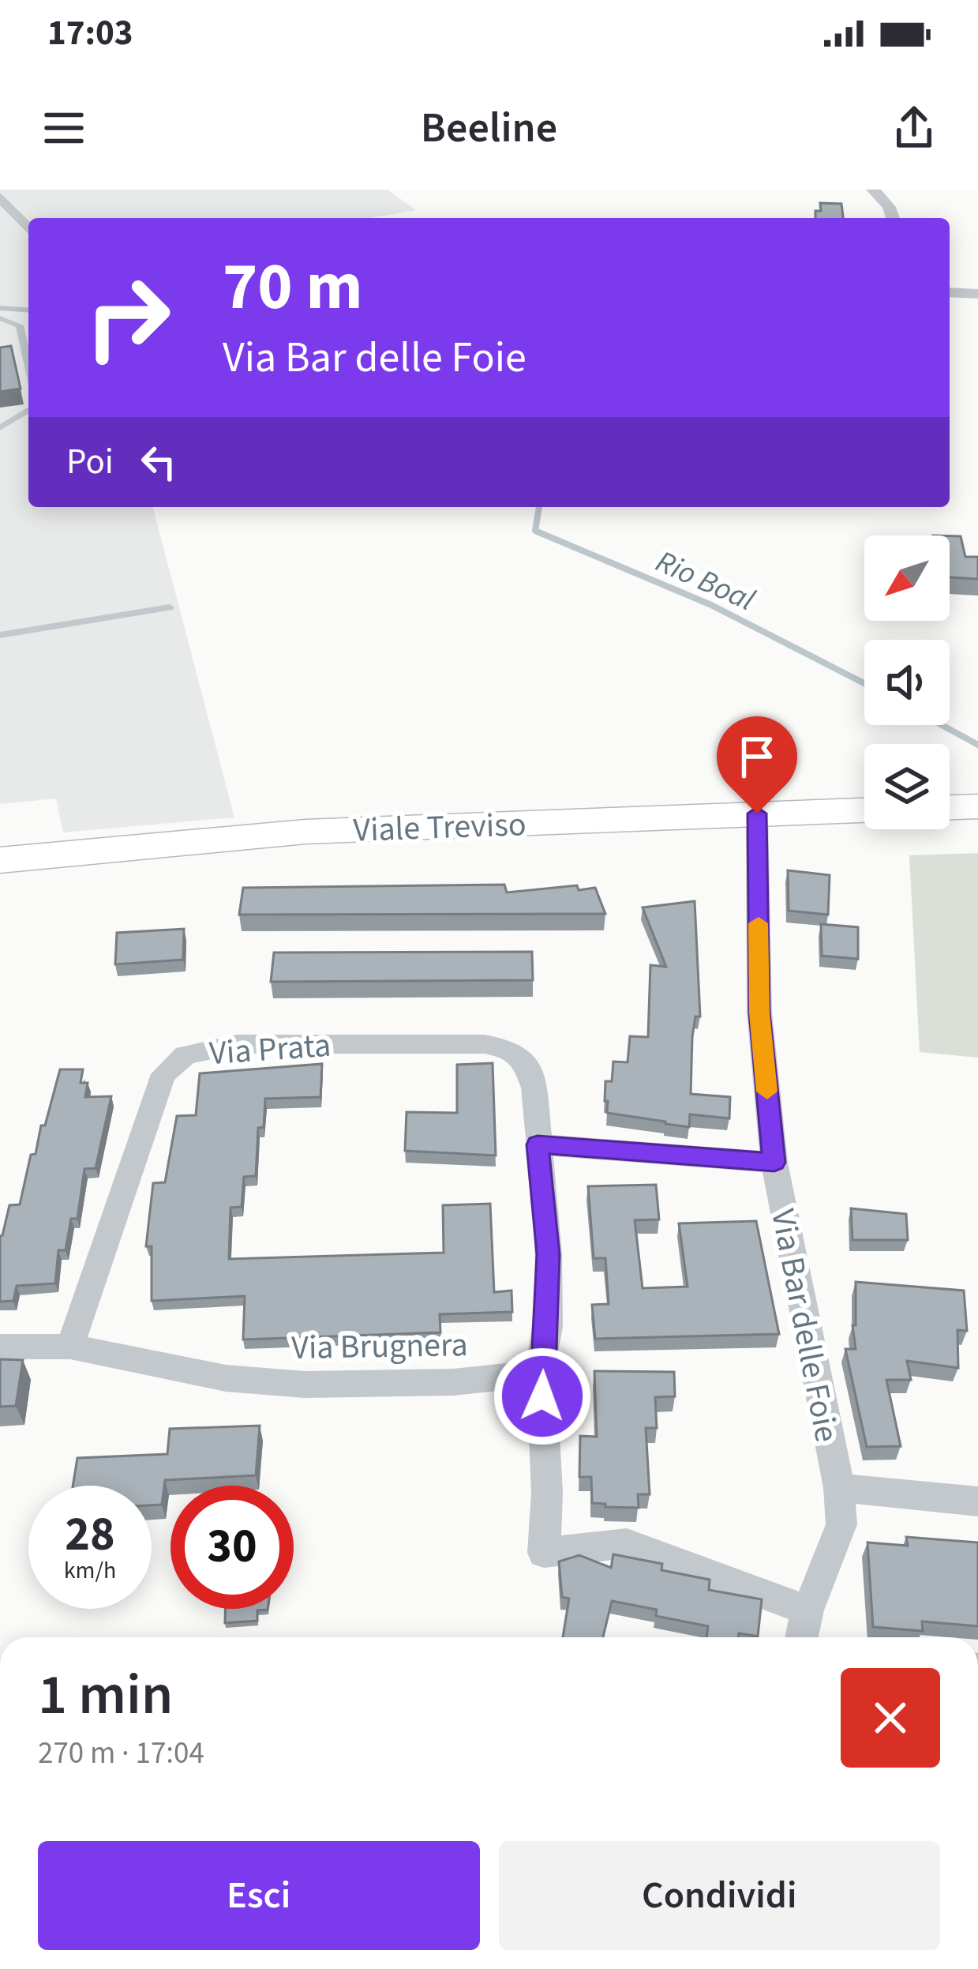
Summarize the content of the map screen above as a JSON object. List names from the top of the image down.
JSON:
{
  "streets": {
    "main road": ["Viale Treviso"],
    "street": ["Via Prata", "Via Bar delle Foie", "Via Brugnera"]
  },
  "crossings": [
    ["Viale Treviso", "Via Bar delle Foie"],
    ["Via Prata", "Via Bar delle Foie"],
    ["Via Prata", "Via Brugnera"]
  ],
  "water": ["Rio Boal"],
  "north": "bottom left",
  "page": {
    "status": "17:03",
    "header": "Beeline",
    "turn": ["70 m", "Via Bar delle Foie"],
    "then": "Poi",
    "speed": "28 km/h",
    "limit": "30",
    "heading": ["1 min", "270 m · 17:04"],
    "buttons": ["Esci", "Condividi"]
  }
}
